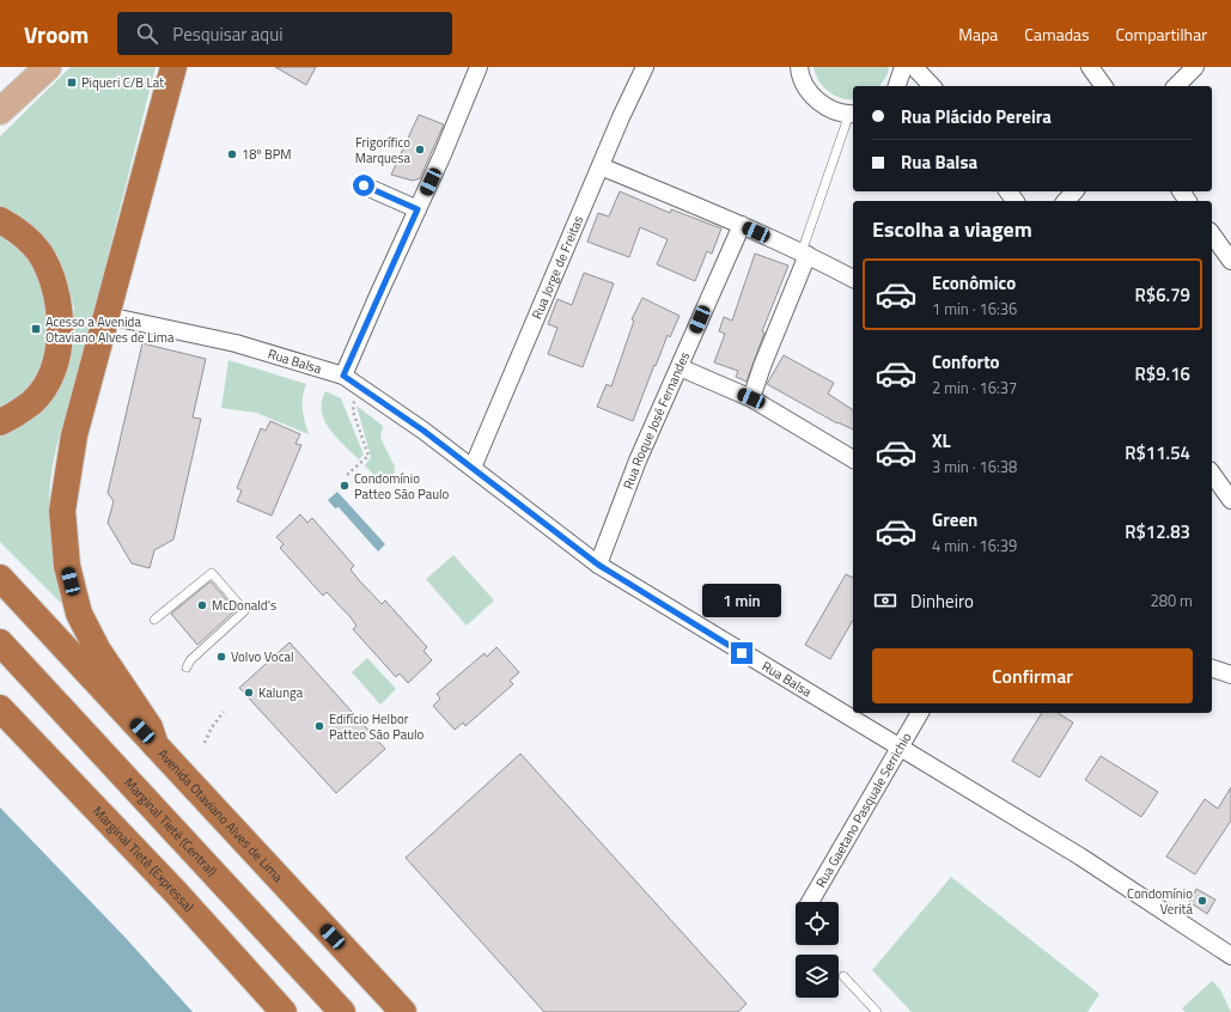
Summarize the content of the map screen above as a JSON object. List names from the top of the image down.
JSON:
{
  "streets": {
    "highway": ["Avenida Otaviano Alves de Lima", "Marginal Tietê (Central)", "Marginal Tietê (Expressa)"],
    "street": [
      "Rua Jorge de Freitas",
      "Rua Balsa",
      "Rua Roque José Fernandes",
      "Rua Gaetano Pasquale Serrichio"
    ]
  },
  "crossings": [
    ["Rua Jorge de Freitas", "Rua Balsa"],
    ["Rua Balsa", "Rua Roque José Fernandes"],
    ["Rua Balsa", "Rua Gaetano Pasquale Serrichio"]
  ],
  "places": {
    "transit": ["Piqueri C/B Lat", "Acesso a Avenida Otaviano Alves de Lima"],
    "other": [
      "Frigorífico Marquesa",
      "18º BPM",
      "Condomínio Patteo São Paulo",
      "McDonald's",
      "Volvo Vocal",
      "Kalunga",
      "Edifício Helbor Patteo São Paulo",
      "Condomínio Veritá"
    ]
  },
  "page": {
    "header": "Vroom",
    "search": "Pesquisar aqui",
    "nav": ["Mapa", "Camadas", "Compartilhar"],
    "banner": ["Rua Plácido Pereira", "Rua Balsa"],
    "heading": "Escolha a viagem",
    "list": [
      {
        "name": "Econômico",
        "note": "1 min · 16:36",
        "value": "R$6.79"
      },
      {
        "name": "Conforto",
        "note": "2 min · 16:37",
        "value": "R$9.16"
      },
      {
        "name": "XL",
        "note": "3 min · 16:38",
        "value": "R$11.54"
      },
      {
        "name": "Green",
        "note": "4 min · 16:39",
        "value": "R$12.83"
      }
    ],
    "pay": ["Dinheiro", "280 m"],
    "bubble": "1 min",
    "buttons": "Confirmar"
  }
}
